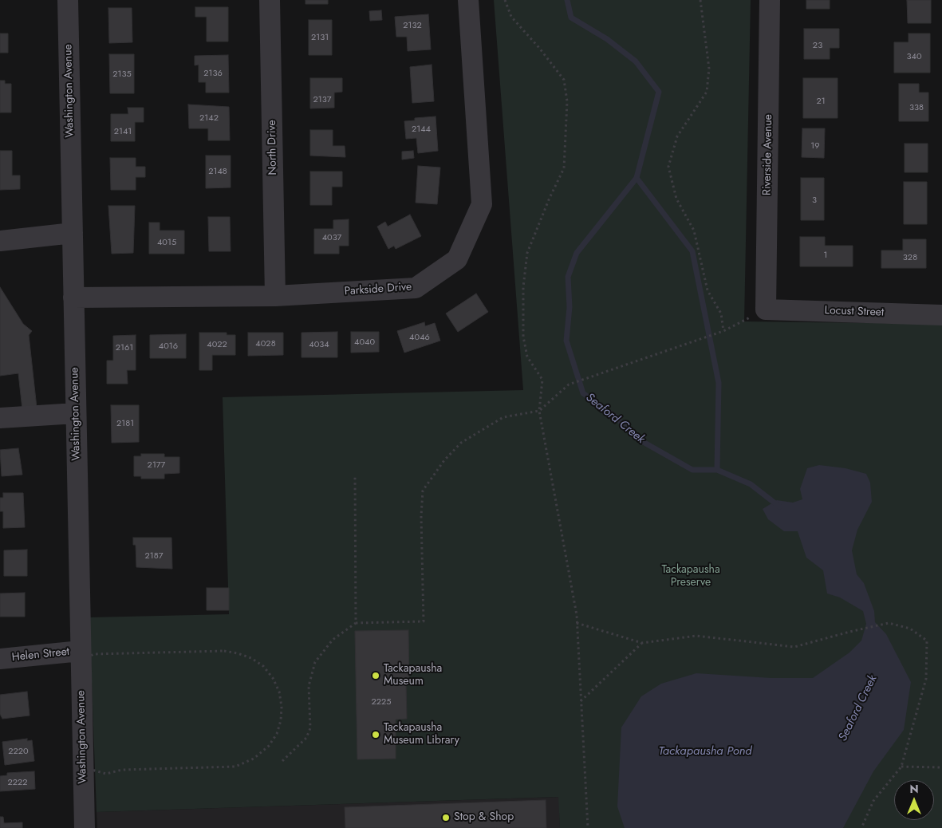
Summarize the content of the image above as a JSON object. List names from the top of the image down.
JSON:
{
  "streets": {
    "street": [
      "Washington Avenue",
      "North Drive",
      "Riverside Avenue",
      "Parkside Drive",
      "Locust Street",
      "Helen Street"
    ]
  },
  "crossings": [
    ["Washington Avenue", "Parkside Drive"],
    ["Washington Avenue", "Helen Street"],
    ["North Drive", "Parkside Drive"],
    ["Riverside Avenue", "Locust Street"]
  ],
  "water": ["Seaford Creek", "Tackapausha Pond"],
  "parks": ["Tackapausha Preserve"],
  "places": ["Tackapausha Museum", "Tackapausha Museum Library", "Stop & Shop"],
  "house_numbers": [
    "2132",
    "2131",
    "23",
    "340",
    "2136",
    "2135",
    "2137",
    "21",
    "338",
    "2142",
    "2144",
    "2141",
    "19",
    "2148",
    "3",
    "4037",
    "4015",
    "1",
    "328",
    "4046",
    "4040",
    "4028",
    "4022",
    "4034",
    "4016",
    "2161",
    "2181",
    "2177",
    "2187",
    "2225",
    "2220",
    "2222"
  ],
  "north": "top"
}
